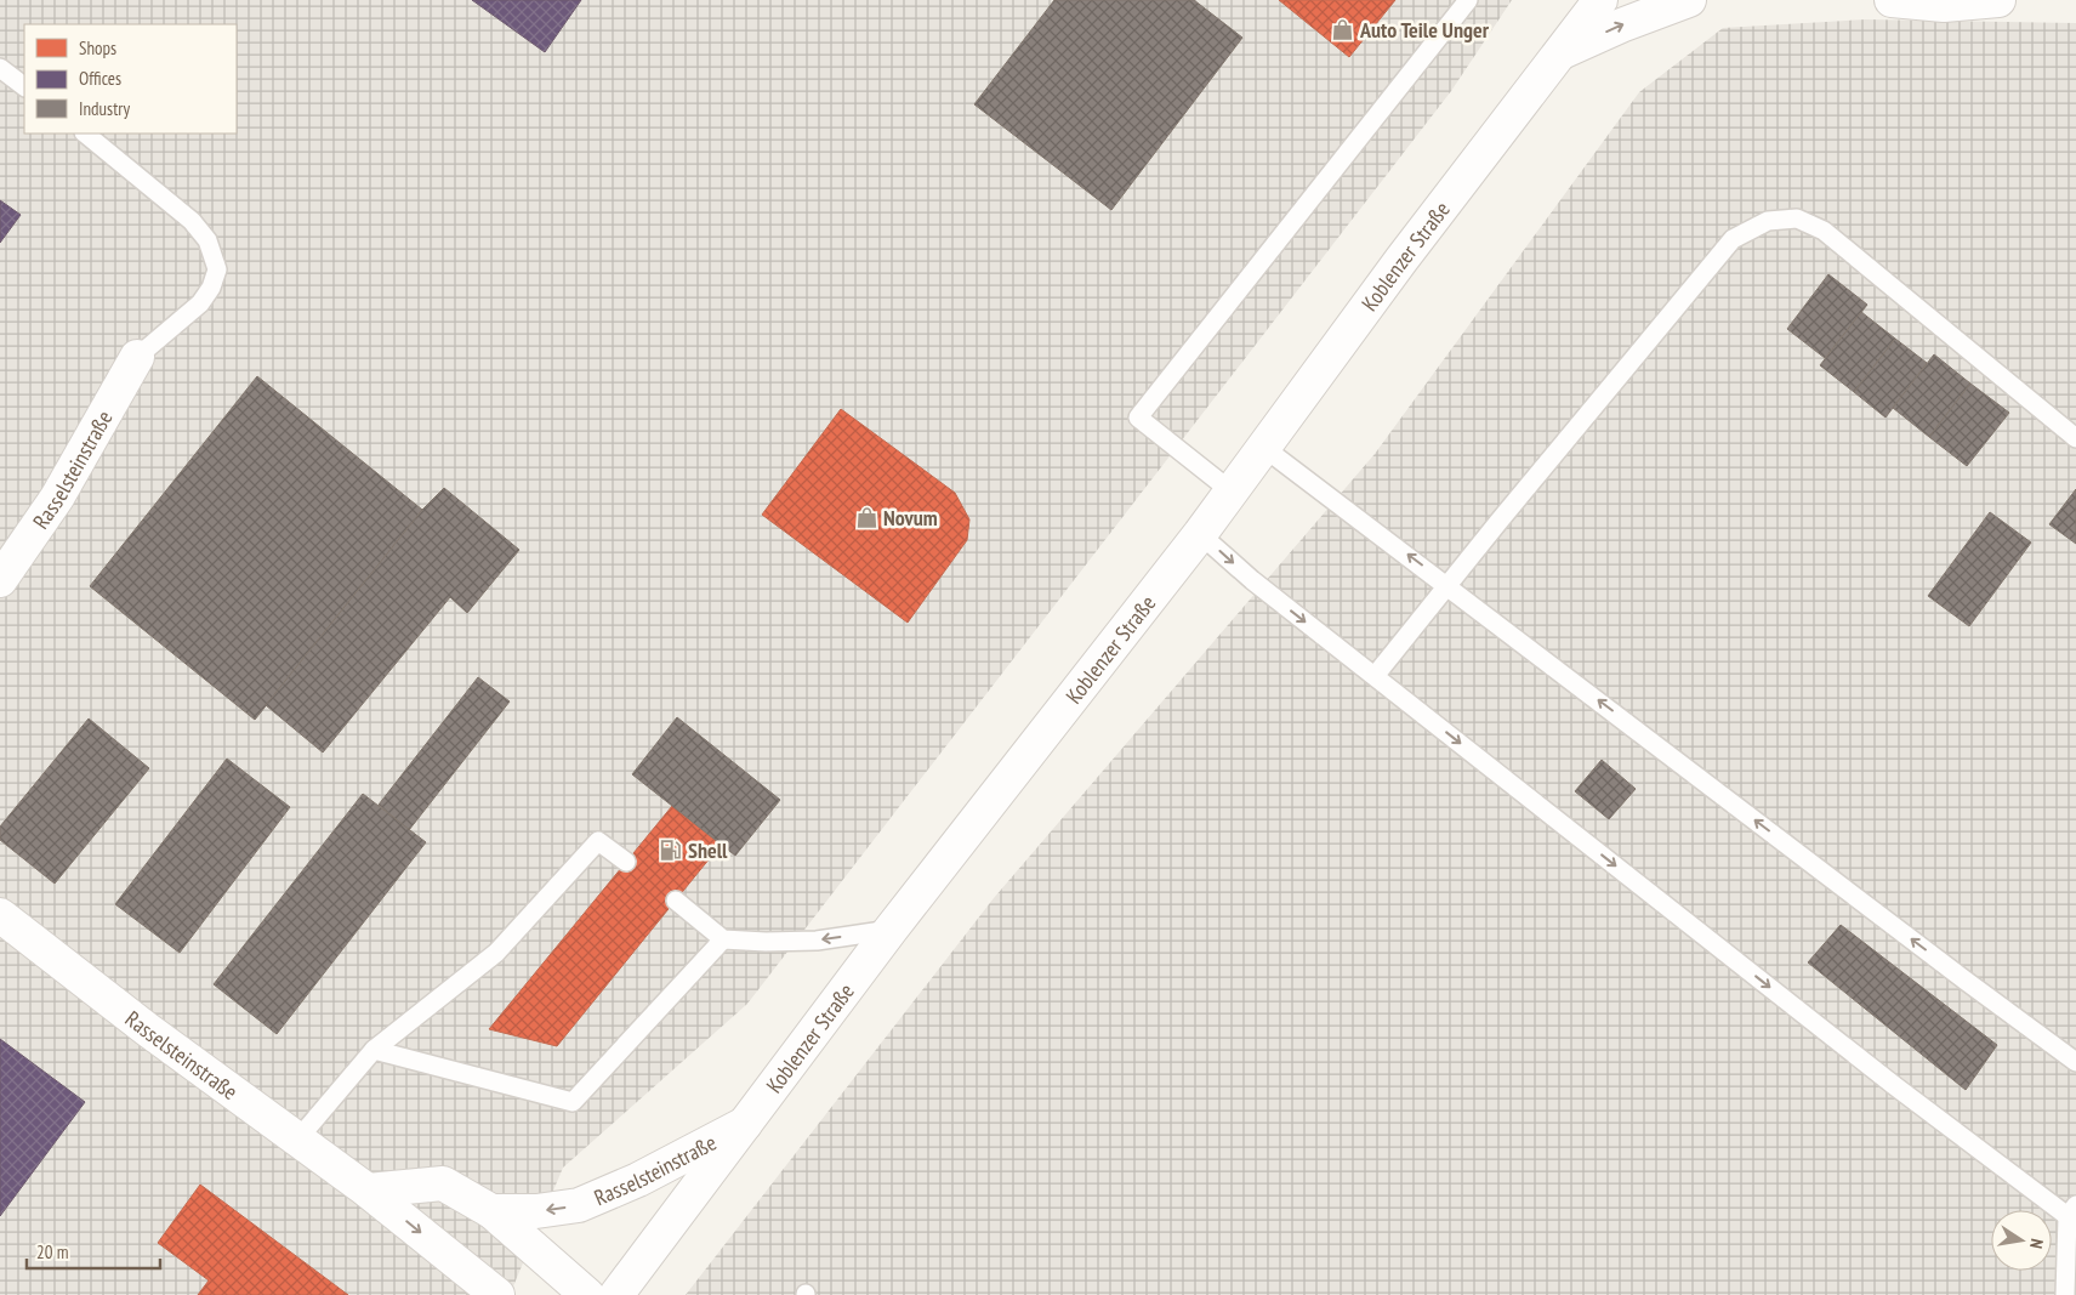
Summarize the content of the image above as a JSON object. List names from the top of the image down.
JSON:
{
  "streets": {
    "street": ["Koblenzer Straße", "Rasselsteinstraße"]
  },
  "crossings": [
    ["Koblenzer Straße", "Rasselsteinstraße"]
  ],
  "places": {
    "shop": ["Auto Teile Unger", "Novum"],
    "fuel station": ["Shell"]
  },
  "legend": ["Shops", "Offices", "Industry"],
  "scale_bar": "20 m",
  "north": "right"
}
